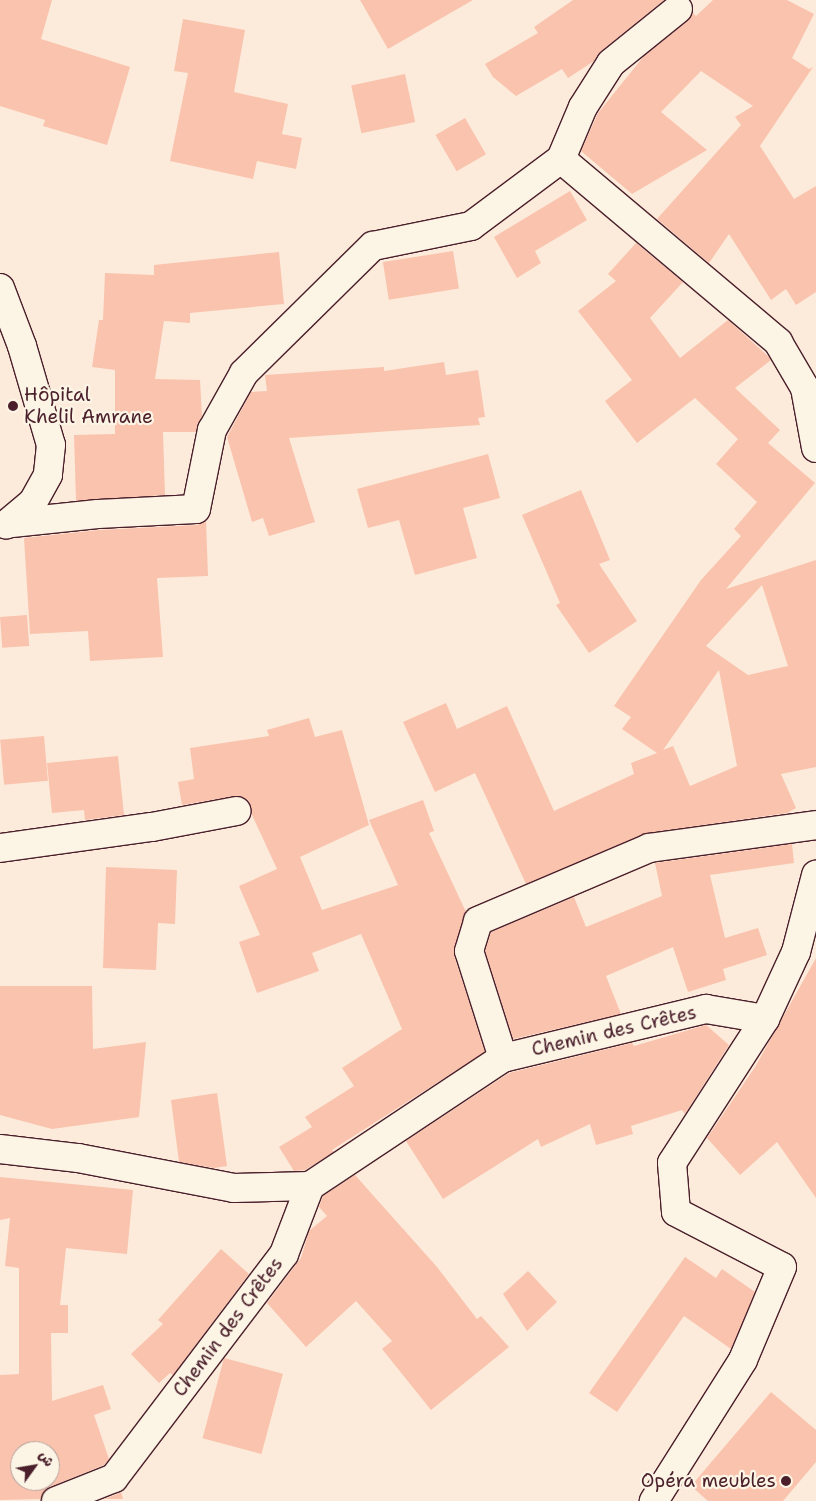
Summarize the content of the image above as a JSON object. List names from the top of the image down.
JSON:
{
  "streets": {
    "street": ["Chemin des Crêtes"]
  },
  "places": ["Hôpital Khelil Amrane", "Opéra meubles"],
  "north": "top right"
}
